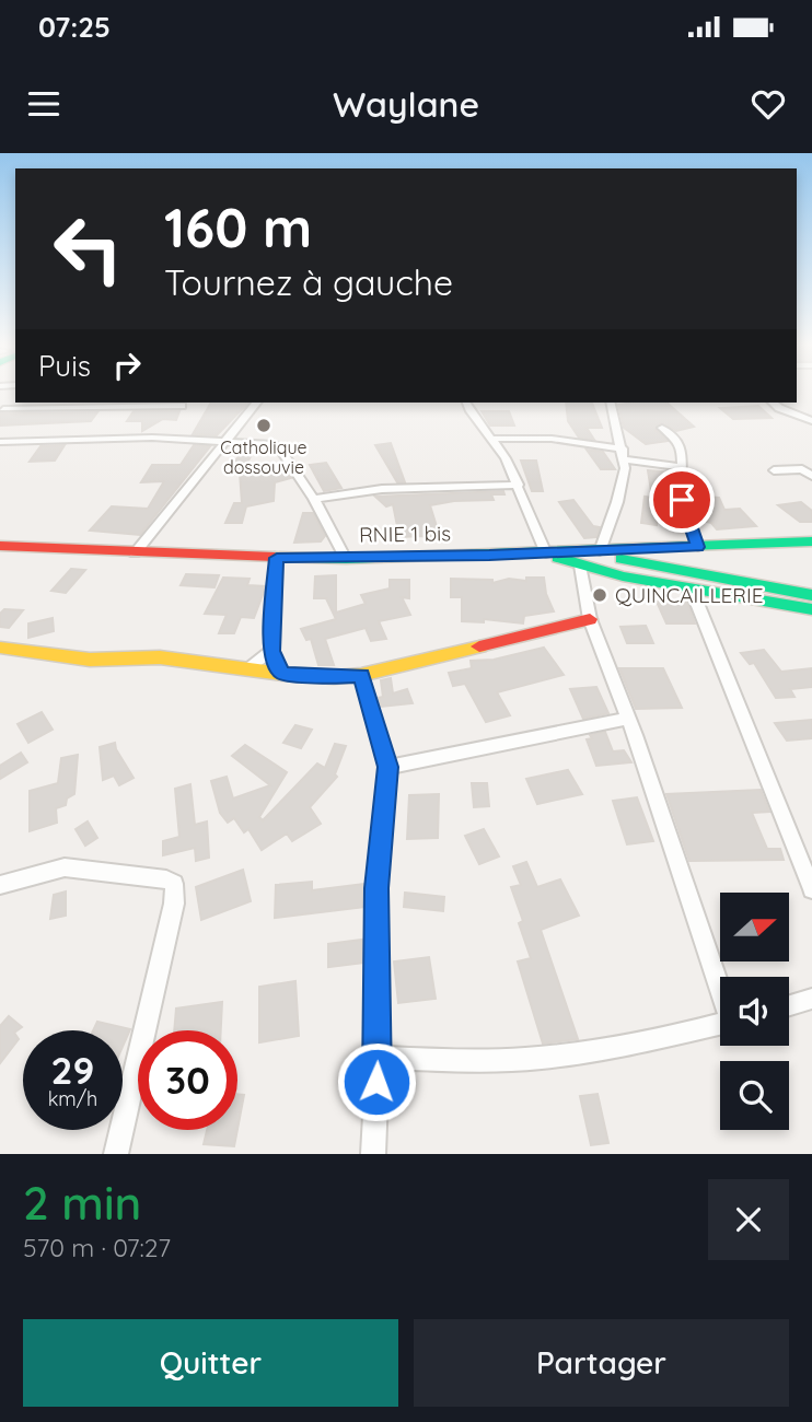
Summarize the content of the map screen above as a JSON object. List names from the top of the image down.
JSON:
{
  "streets": {
    "main road": ["RNIE 1 bis"]
  },
  "places": ["Catholique dossouvie", "QUINCAILLERIE"],
  "north": "right",
  "page": {
    "status": "07:25",
    "header": "Waylane",
    "turn": ["160 m", "Tournez à gauche"],
    "then": "Puis",
    "speed": "29 km/h",
    "limit": "30",
    "heading": ["2 min", "570 m · 07:27"],
    "buttons": ["Quitter", "Partager"]
  }
}
